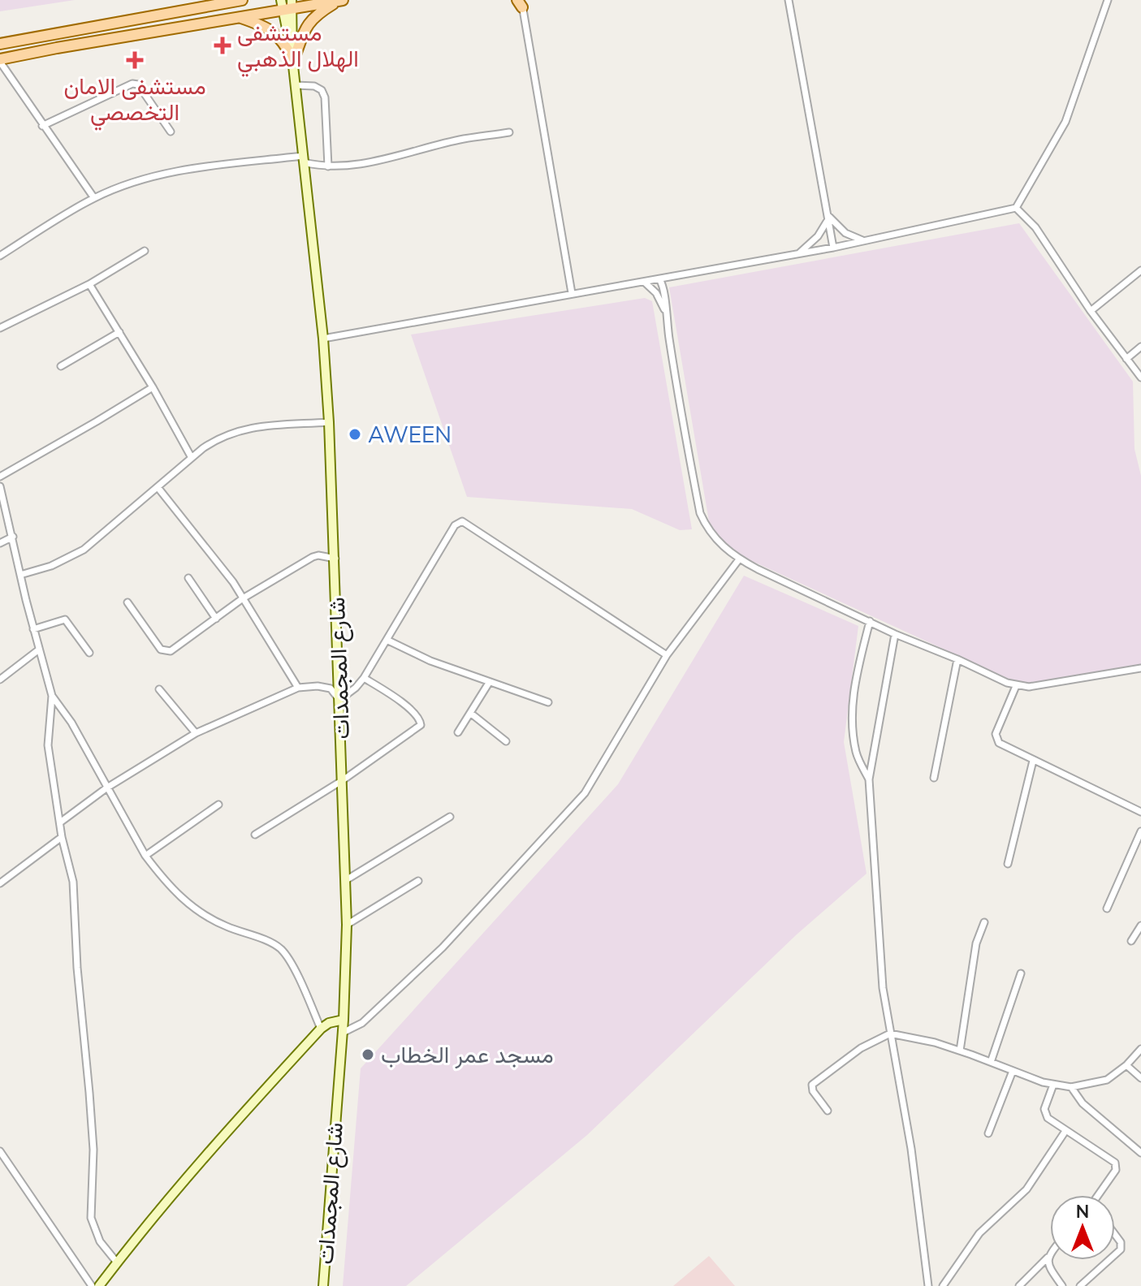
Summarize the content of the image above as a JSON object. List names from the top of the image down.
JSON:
{
  "streets": {
    "main road": ["شارع المجمدات"]
  },
  "places": {
    "health": ["مستشفى الهلال الذهبي", "مستشفى الامان التخصصي"],
    "other": ["AWEEN", "مسجد عمر الخطاب"]
  },
  "north": "top"
}
